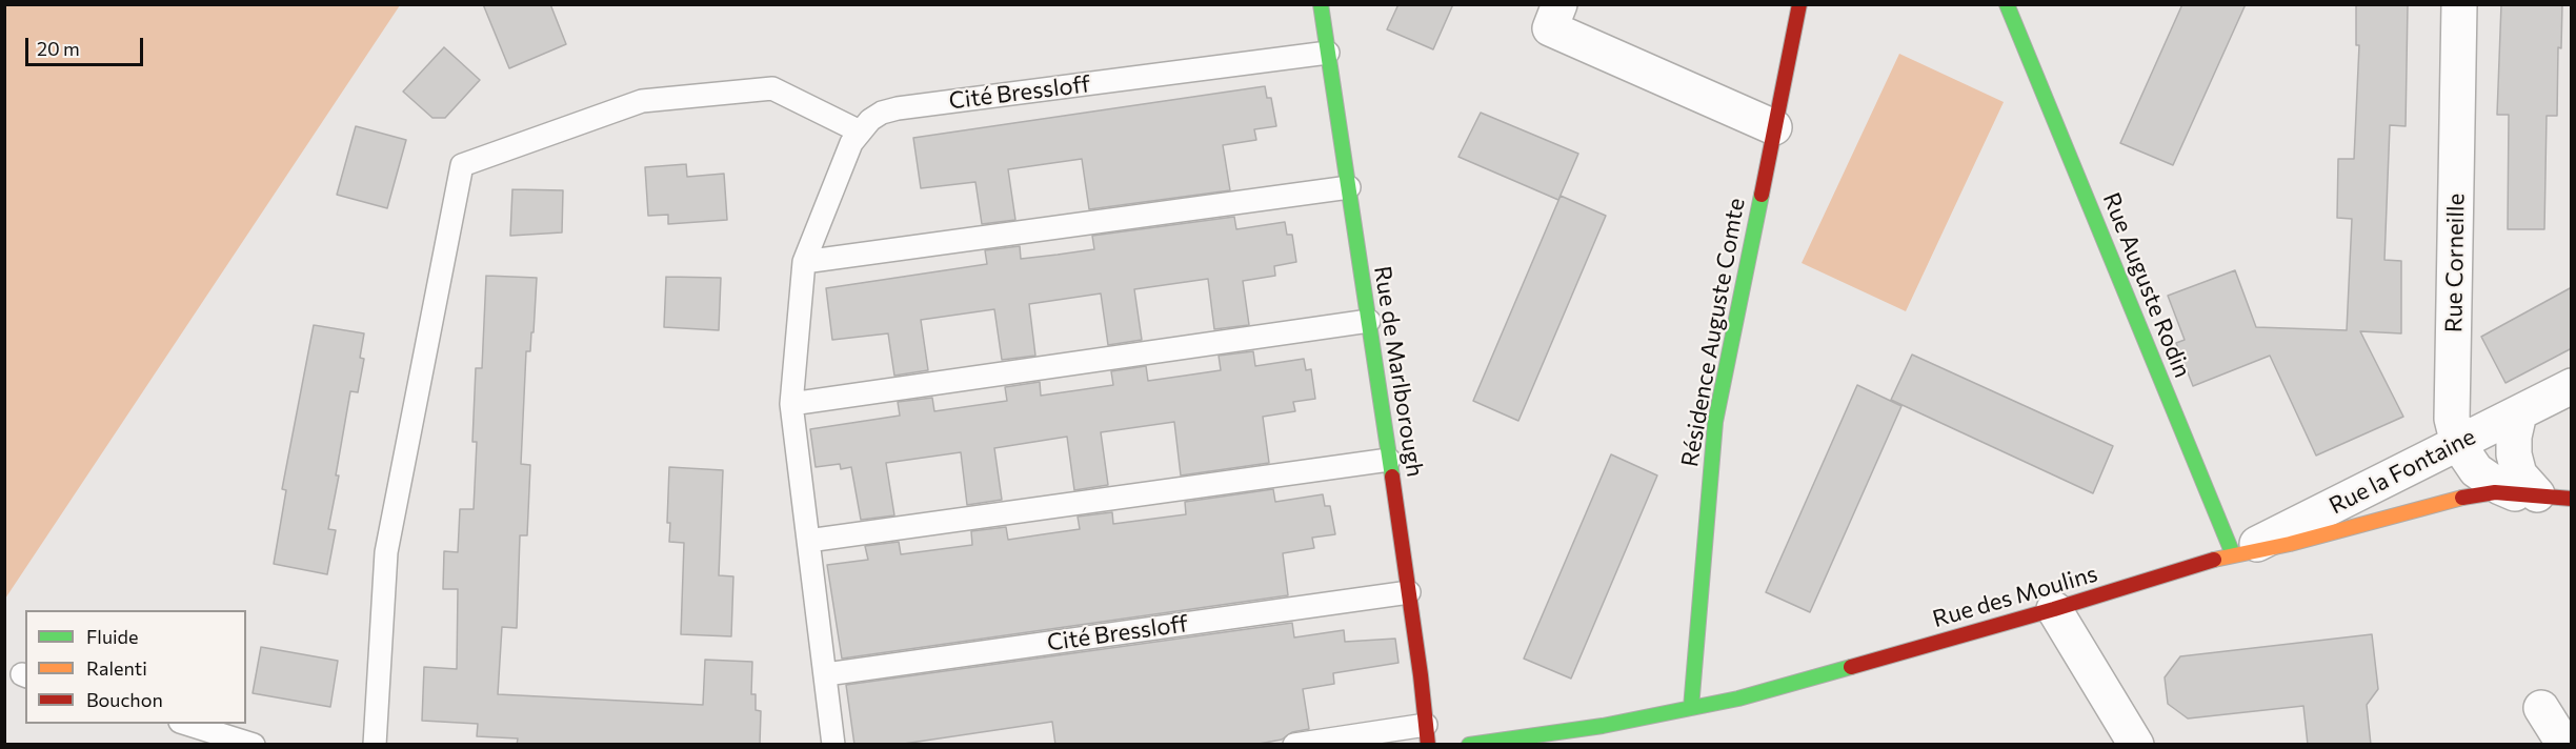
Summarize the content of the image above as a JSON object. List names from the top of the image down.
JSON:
{
  "streets": {
    "street": [
      "Rue Corneille",
      "Rue Auguste Rodin",
      "Résidence Auguste Comte",
      "Rue de Marlborough",
      "Rue la Fontaine",
      "Rue des Moulins"
    ],
    "lane": ["Cité Bressloff"]
  },
  "crossings": [
    ["Cité Bressloff", "Rue de Marlborough"],
    ["Rue Corneille", "Rue la Fontaine"],
    ["Rue Corneille", "Rue des Moulins"],
    ["Rue Auguste Rodin", "Rue la Fontaine"],
    ["Rue Auguste Rodin", "Rue des Moulins"],
    ["Résidence Auguste Comte", "Rue des Moulins"],
    ["Rue la Fontaine", "Rue des Moulins"]
  ],
  "legend": ["Fluide", "Ralenti", "Bouchon"],
  "scale_bar": "20 m"
}
